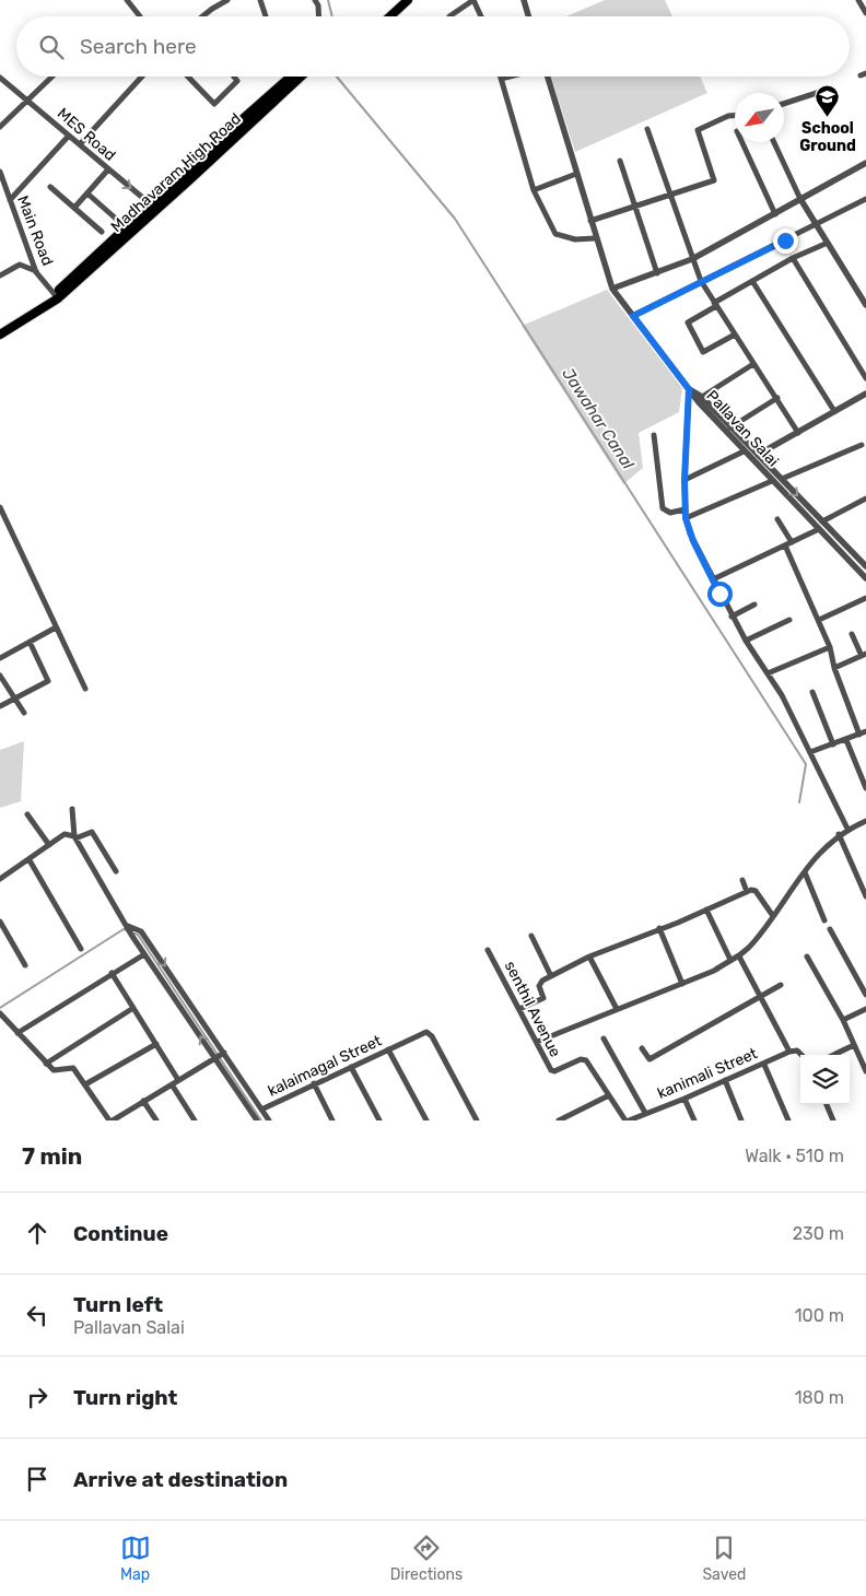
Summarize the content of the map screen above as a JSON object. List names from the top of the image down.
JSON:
{
  "streets": {
    "main road": ["Madhavaram High Road"],
    "street": [
      "MES Road",
      "Main Road",
      "Pallavan Salai",
      "senthil Avenue",
      "kalaimagal Street",
      "kanimali Street"
    ]
  },
  "crossings": [
    ["MES Road", "Madhavaram High Road"],
    ["Madhavaram High Road", "Main Road"],
    ["senthil Avenue", "kanimali Street"]
  ],
  "water": ["Jawahar Canal"],
  "places": {
    "school or university": ["School Ground"]
  },
  "north": "bottom left",
  "page": {
    "search": "Search here",
    "heading": ["7 min", "Walk · 510 m"],
    "list": [
      ["Continue", "230 m"],
      ["Turn left", "Pallavan Salai", "100 m"],
      ["Turn right", "180 m"],
      "Arrive at destination"
    ],
    "nav": ["Map", "Directions", "Saved"]
  }
}
